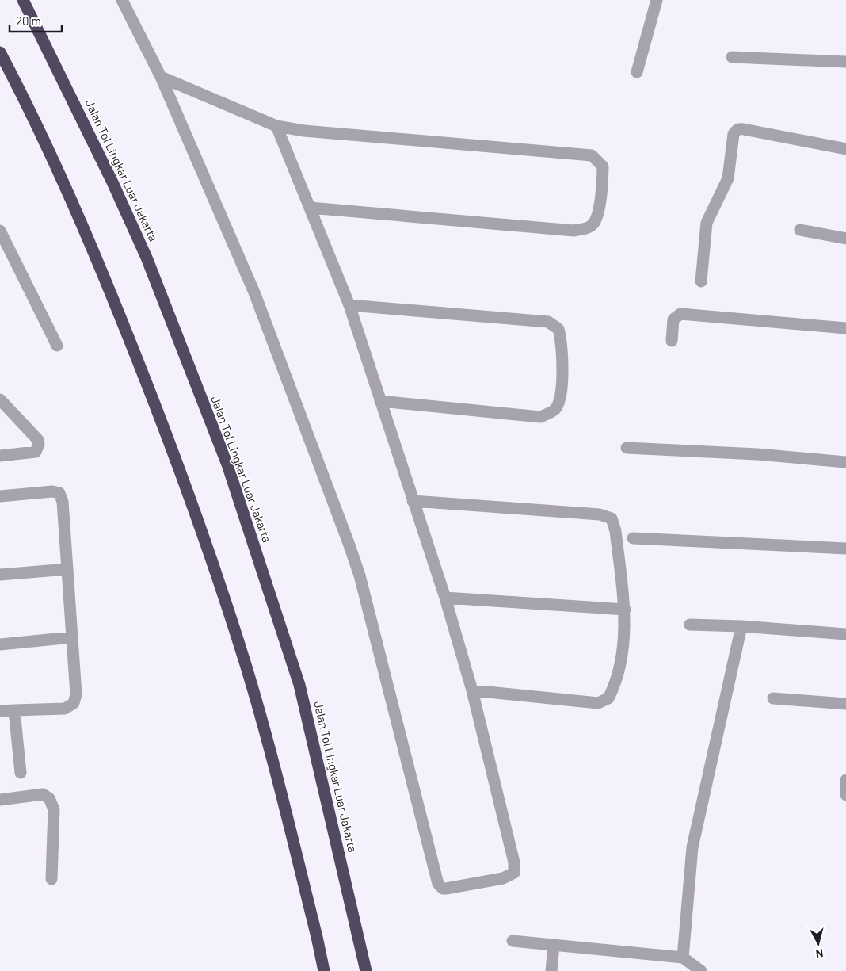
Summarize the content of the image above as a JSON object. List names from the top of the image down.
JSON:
{
  "streets": {
    "highway": ["Jalan Tol Lingkar Luar Jakarta"]
  },
  "scale_bar": "20 m",
  "north": "bottom"
}
